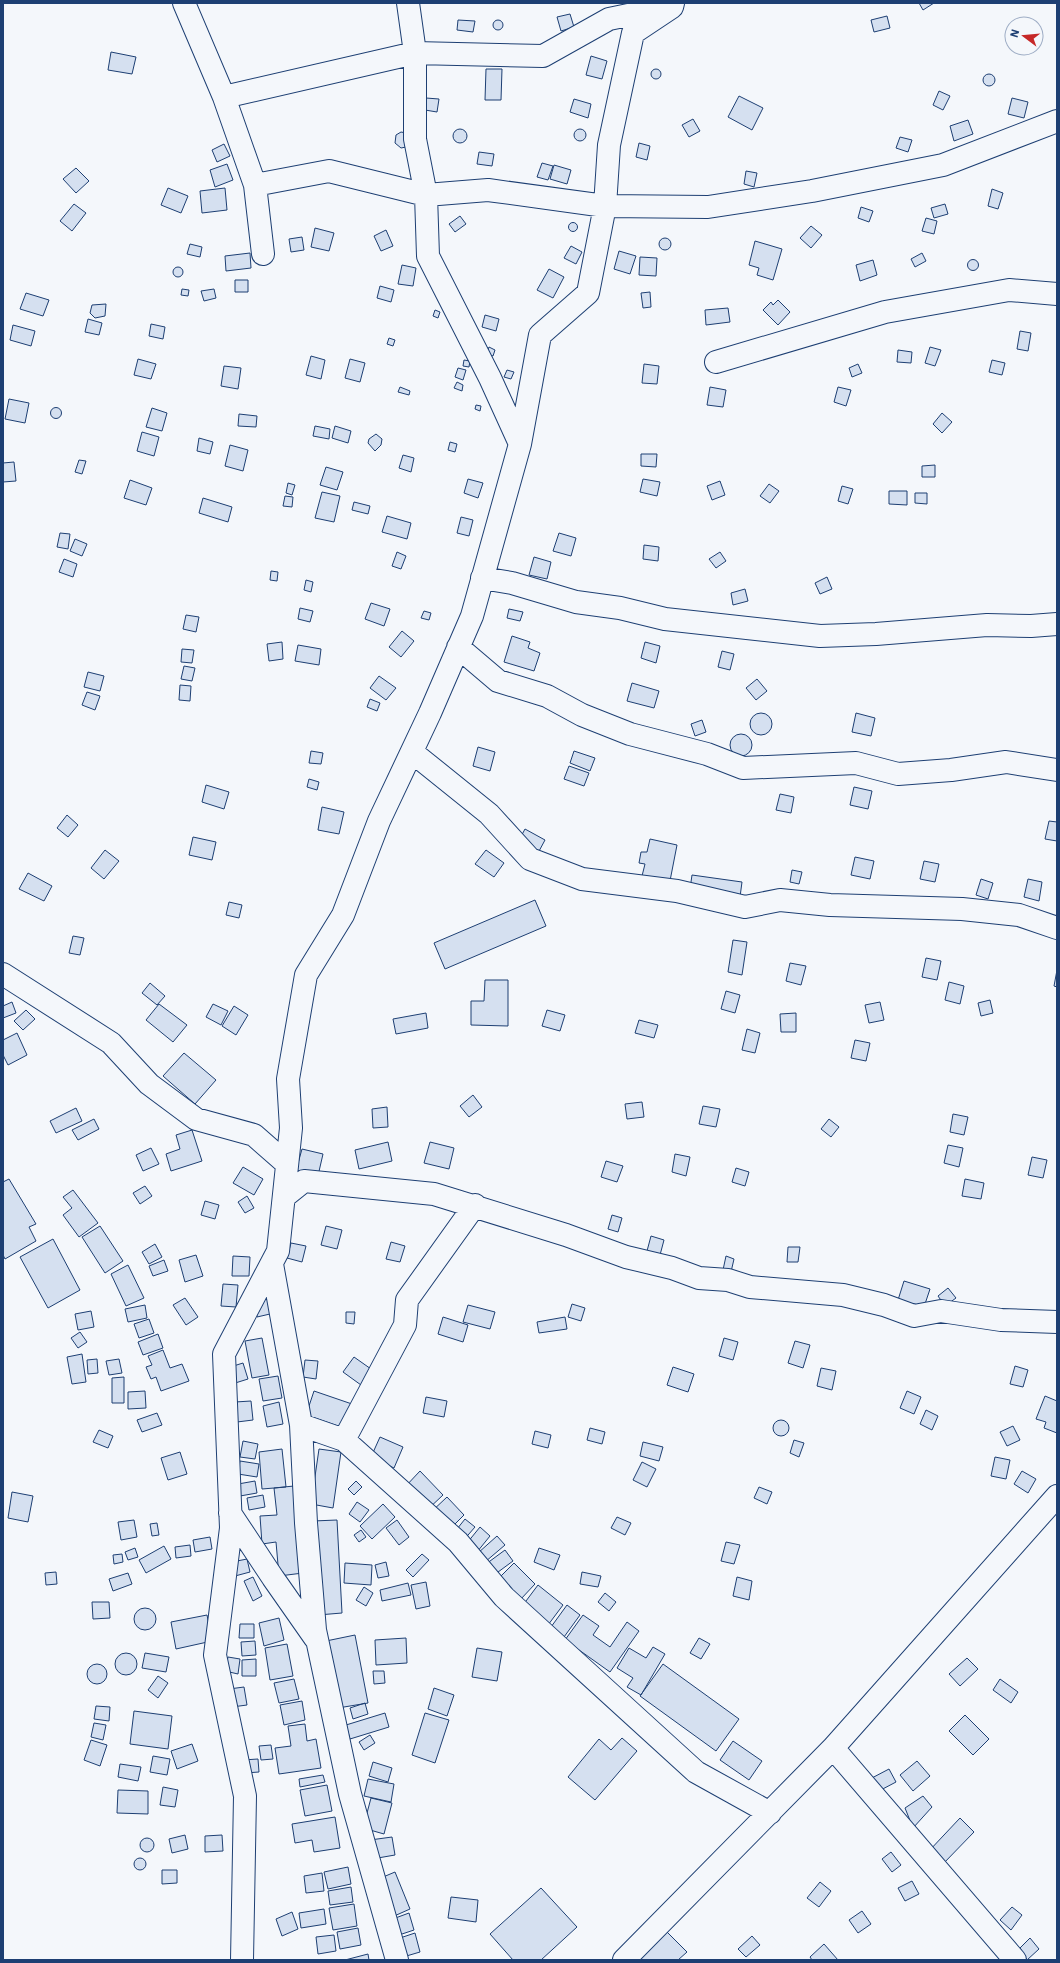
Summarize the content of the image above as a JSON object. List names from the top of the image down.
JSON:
{
  "north": "left"
}
